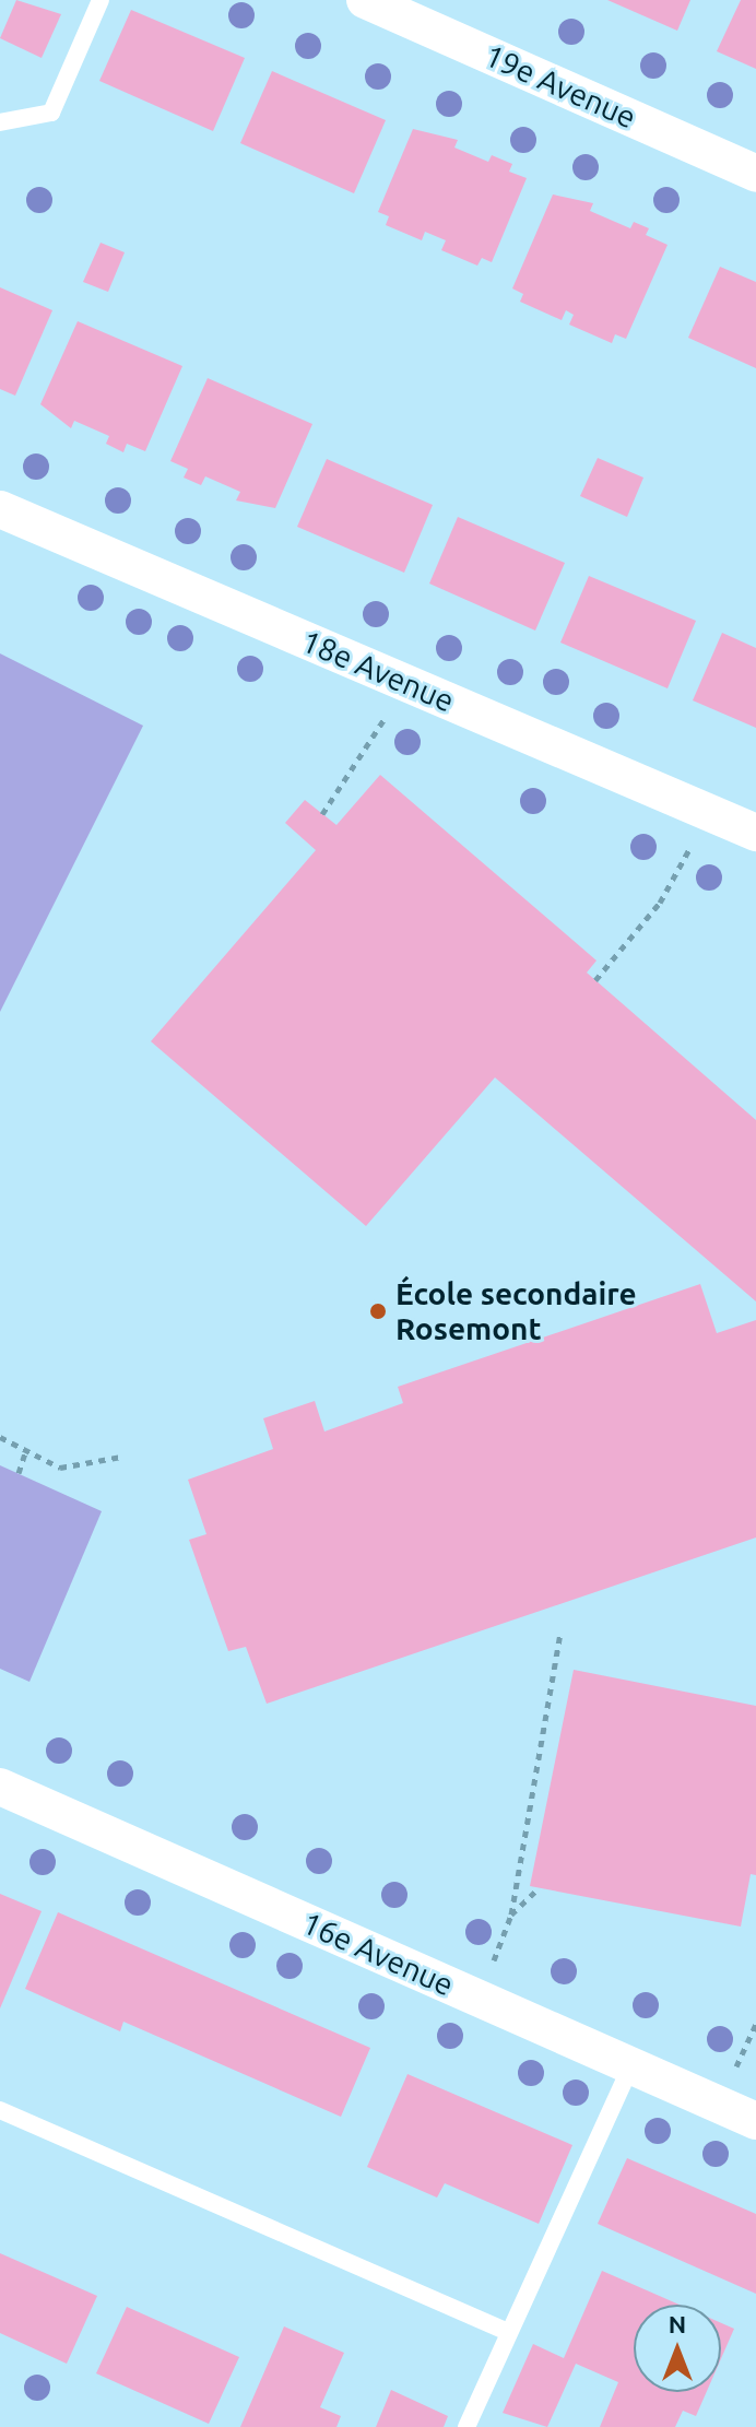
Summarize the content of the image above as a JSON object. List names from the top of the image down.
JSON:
{
  "streets": {
    "street": ["19e Avenue", "18e Avenue", "16e Avenue"]
  },
  "places": ["École secondaire Rosemont"],
  "north": "top"
}
